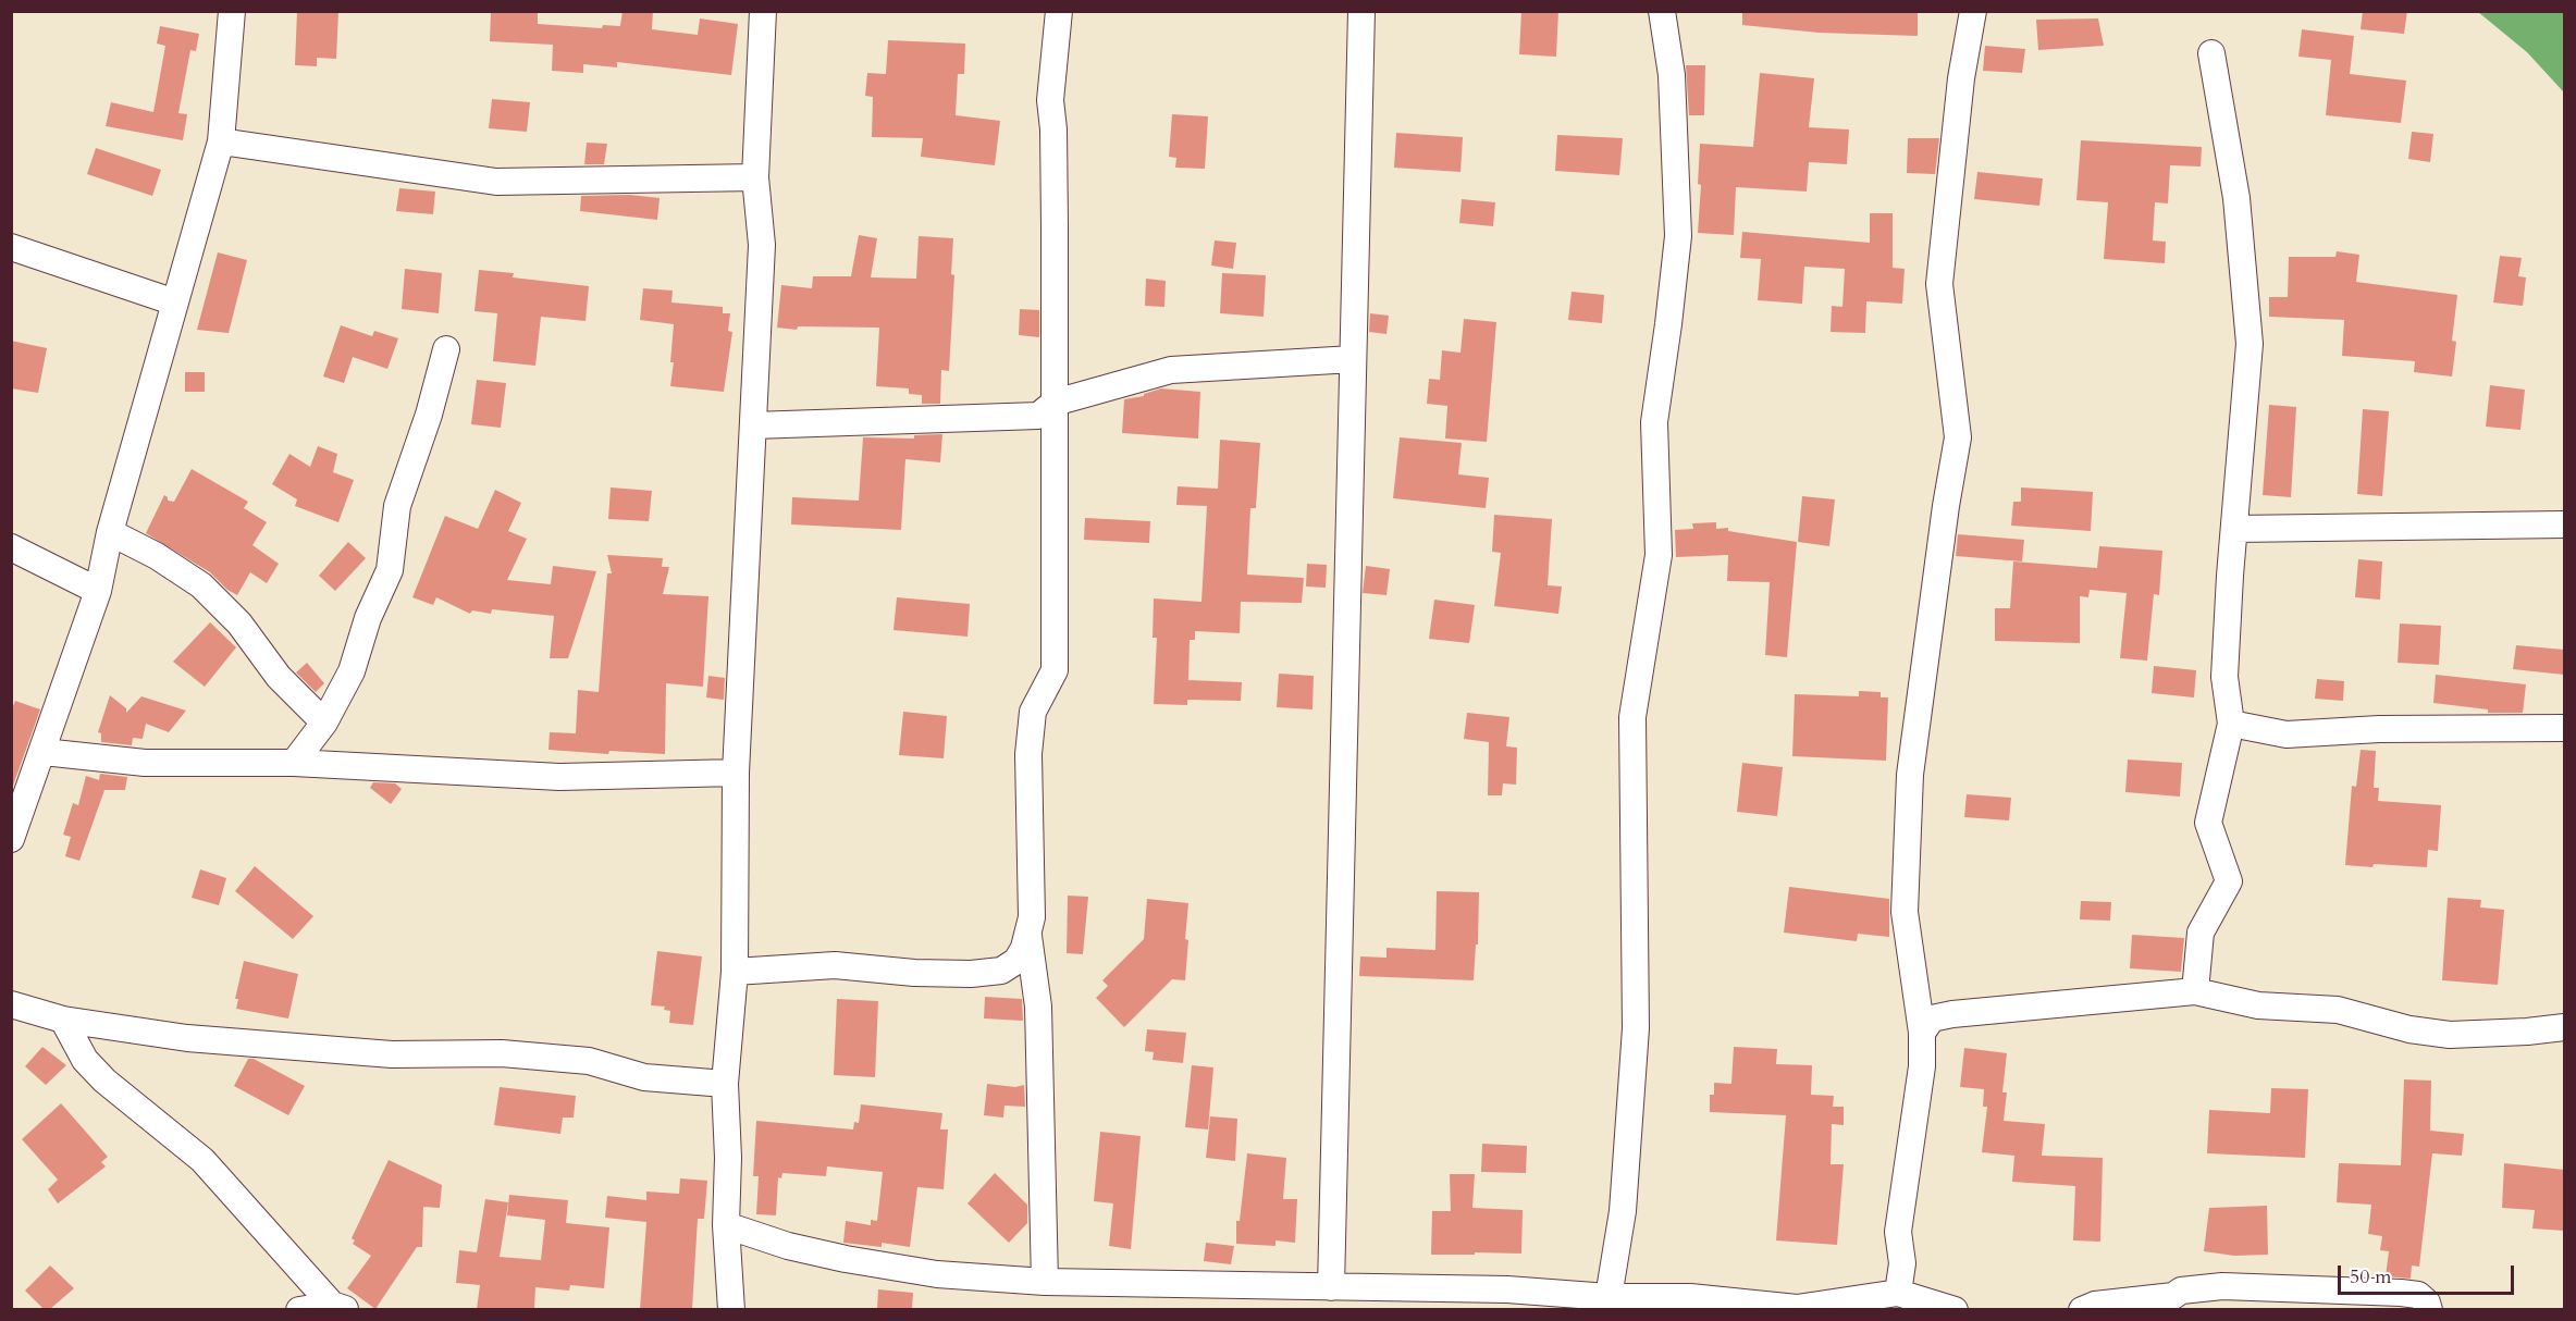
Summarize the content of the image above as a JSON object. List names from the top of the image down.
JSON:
{
  "scale_bar": "50 m"
}
